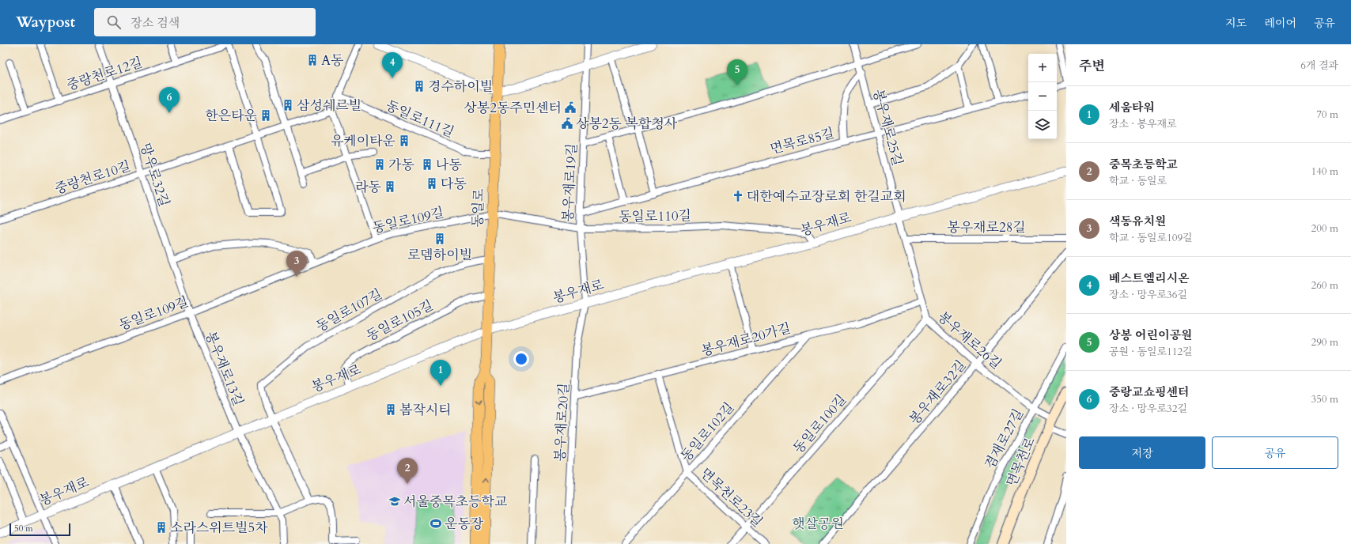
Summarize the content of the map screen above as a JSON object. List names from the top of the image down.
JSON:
{
  "streets": {
    "main road": ["동일로", "면목천로"],
    "street": [
      "중랑천로12길",
      "동일로111길",
      "봉우재로25길",
      "면목로85길",
      "망우로32길",
      "중랑천로10길",
      "봉우재로19길",
      "동일로110길",
      "동일로109길",
      "봉우재로",
      "봉우재로28길",
      "동일로107길",
      "동일로105길",
      "봉우재로20가길",
      "봉우재로26길",
      "봉우재로13길",
      "봉우재로32길",
      "봉우재로20길",
      "동일로100길",
      "동일로102길",
      "겸재로27길",
      "면목천로23길"
    ]
  },
  "crossings": [
    ["중랑천로12길", "망우로32길"],
    ["동일로111길", "동일로"],
    ["봉우재로25길", "면목로85길"],
    ["봉우재로25길", "봉우재로"],
    ["봉우재로25길", "봉우재로26길"],
    ["면목로85길", "봉우재로19길"],
    ["망우로32길", "중랑천로10길"],
    ["망우로32길", "동일로109길"],
    ["망우로32길", "봉우재로13길"],
    ["봉우재로19길", "동일로110길"],
    ["봉우재로19길", "봉우재로"],
    ["봉우재로19길", "봉우재로20길"],
    ["동일로", "동일로110길"],
    ["동일로", "동일로109길"],
    ["동일로", "봉우재로"],
    ["동일로", "동일로107길"],
    ["동일로", "동일로105길"],
    ["동일로110길", "동일로109길"],
    ["동일로110길", "봉우재로"],
    ["동일로109길", "봉우재로13길"],
    ["봉우재로", "동일로107길"],
    ["봉우재로", "동일로105길"],
    ["봉우재로", "봉우재로26길"],
    ["봉우재로", "봉우재로13길"],
    ["봉우재로", "봉우재로20길"],
    ["봉우재로28길", "봉우재로26길"],
    ["봉우재로20가길", "봉우재로26길"],
    ["봉우재로20가길", "봉우재로20길"],
    ["봉우재로20가길", "동일로102길"],
    ["봉우재로20가길", "면목천로23길"],
    ["봉우재로26길", "봉우재로32길"],
    ["봉우재로26길", "동일로100길"],
    ["봉우재로26길", "겸재로27길"],
    ["봉우재로26길", "면목천로"],
    ["동일로100길", "면목천로23길"],
    ["동일로102길", "면목천로23길"]
  ],
  "parks": ["햇살공원"],
  "places": {
    "building": [
      "A동",
      "경수하이빌",
      "삼성쉐르빌",
      "한은타운",
      "유케이타운",
      "가동",
      "나동",
      "다동",
      "라동",
      "로뎀하이빌",
      "봄작시티",
      "소라스위트빌5차"
    ],
    "public building": ["상봉2동주민센터", "상봉2동 복합청사"],
    "church": ["대한예수교장로회 한길교회"],
    "school or university": ["서울중목초등학교"],
    "sports": ["운동장"]
  },
  "scale_bar": "50 m",
  "page": {
    "header": "Waypost",
    "search": "장소 검색",
    "nav": ["지도", "레이어", "공유"],
    "heading": ["주변", "6개 결과"],
    "pins": [
      "4",
      "5",
      "6",
      "3",
      "1",
      "2"
    ],
    "map_buttons": ["+", "−"],
    "list": [
      {
        "mark": "1",
        "name": "세움타워",
        "note": "장소 · 봉우재로",
        "value": "70 m"
      },
      {
        "mark": "2",
        "name": "중목초등학교",
        "note": "학교 · 동일로",
        "value": "140 m"
      },
      {
        "mark": "3",
        "name": "색동유치원",
        "note": "학교 · 동일로109길",
        "value": "200 m"
      },
      {
        "mark": "4",
        "name": "베스트엘리시온",
        "note": "장소 · 망우로36길",
        "value": "260 m"
      },
      {
        "mark": "5",
        "name": "상봉 어린이공원",
        "note": "공원 · 동일로112길",
        "value": "290 m"
      },
      {
        "mark": "6",
        "name": "중랑교쇼핑센터",
        "note": "장소 · 망우로32길",
        "value": "350 m"
      }
    ],
    "buttons": ["저장", "공유"],
    "scale": "50 m"
  }
}
